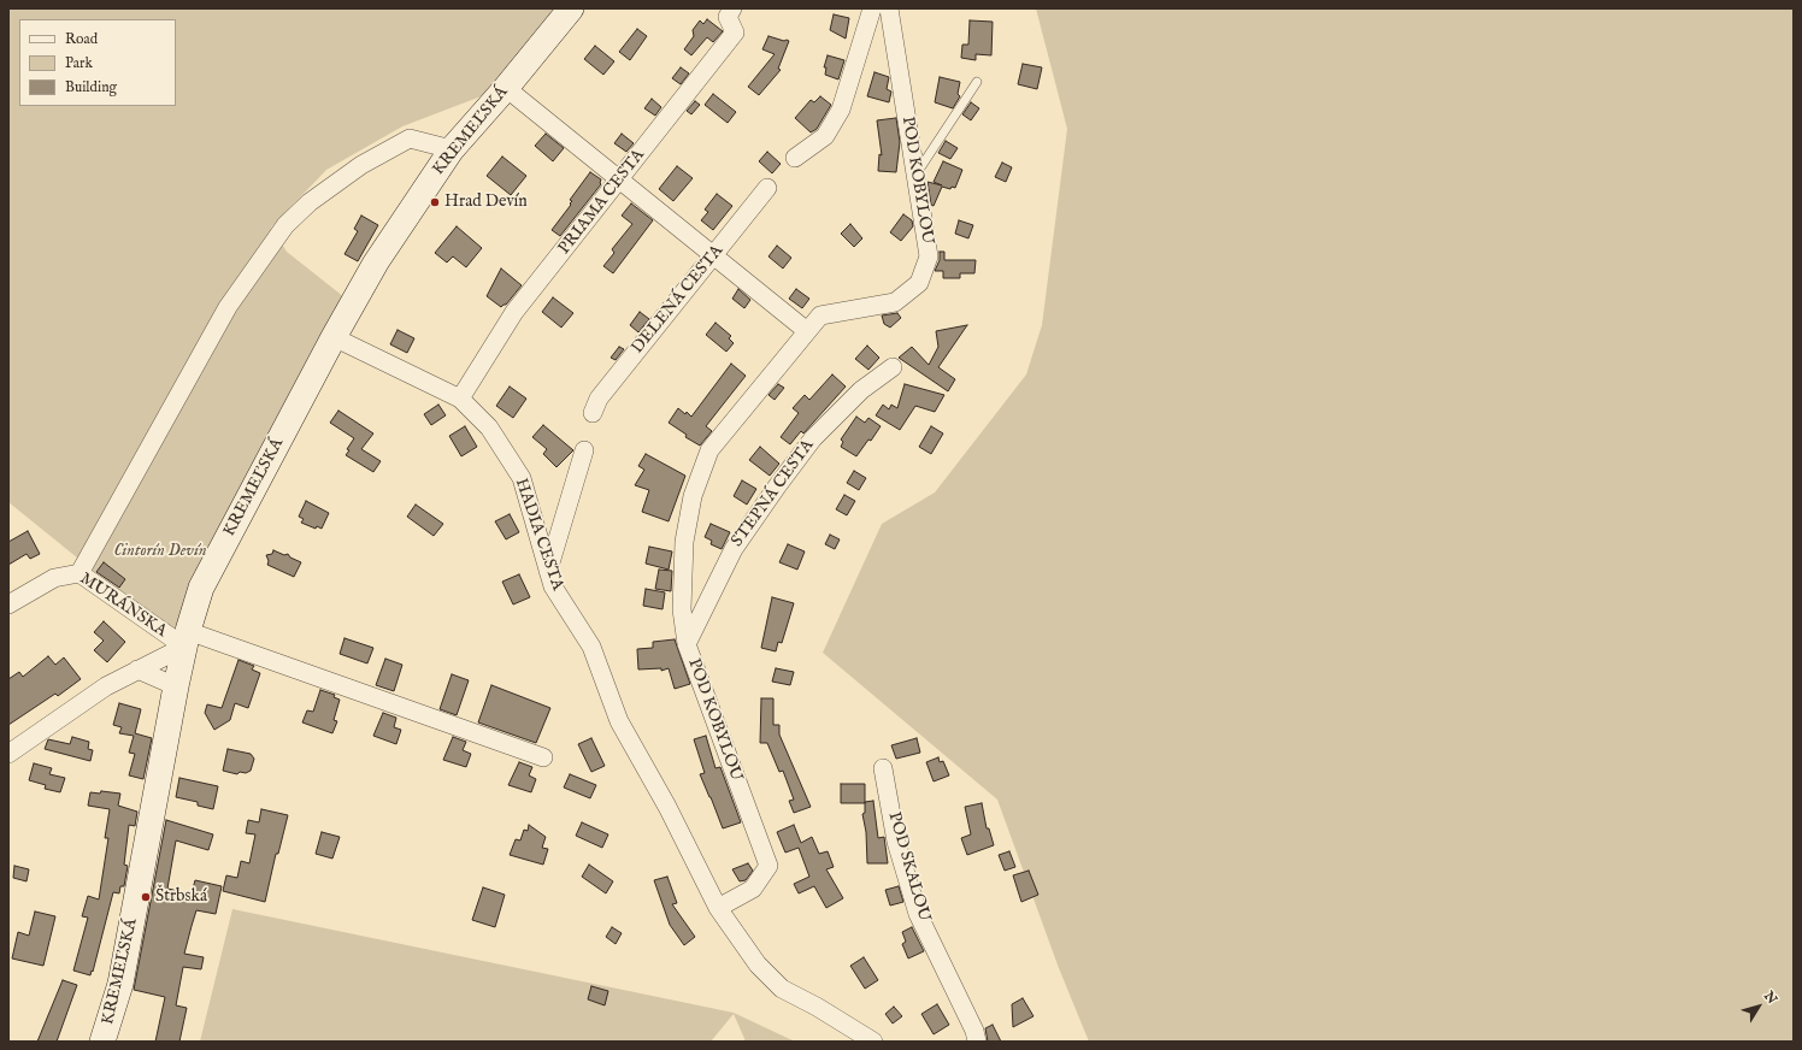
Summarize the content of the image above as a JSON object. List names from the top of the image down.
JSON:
{
  "streets": {
    "street": [
      "KREMEĽSKÁ",
      "POD KOBYLOU",
      "PRIAMA CESTA",
      "DELENÁ CESTA",
      "STEPNÁ CESTA",
      "HADIA CESTA",
      "MURÁNSKA",
      "POD SKALOU"
    ]
  },
  "crossings": [
    ["KREMEĽSKÁ", "HADIA CESTA"],
    ["KREMEĽSKÁ", "MURÁNSKA"],
    ["POD KOBYLOU", "STEPNÁ CESTA"],
    ["POD KOBYLOU", "HADIA CESTA"],
    ["PRIAMA CESTA", "HADIA CESTA"]
  ],
  "parks": ["Cintorín Devín"],
  "places": ["Hrad Devín", "Štrbská"],
  "legend": ["Road", "Park", "Building"],
  "north": "top right"
}
